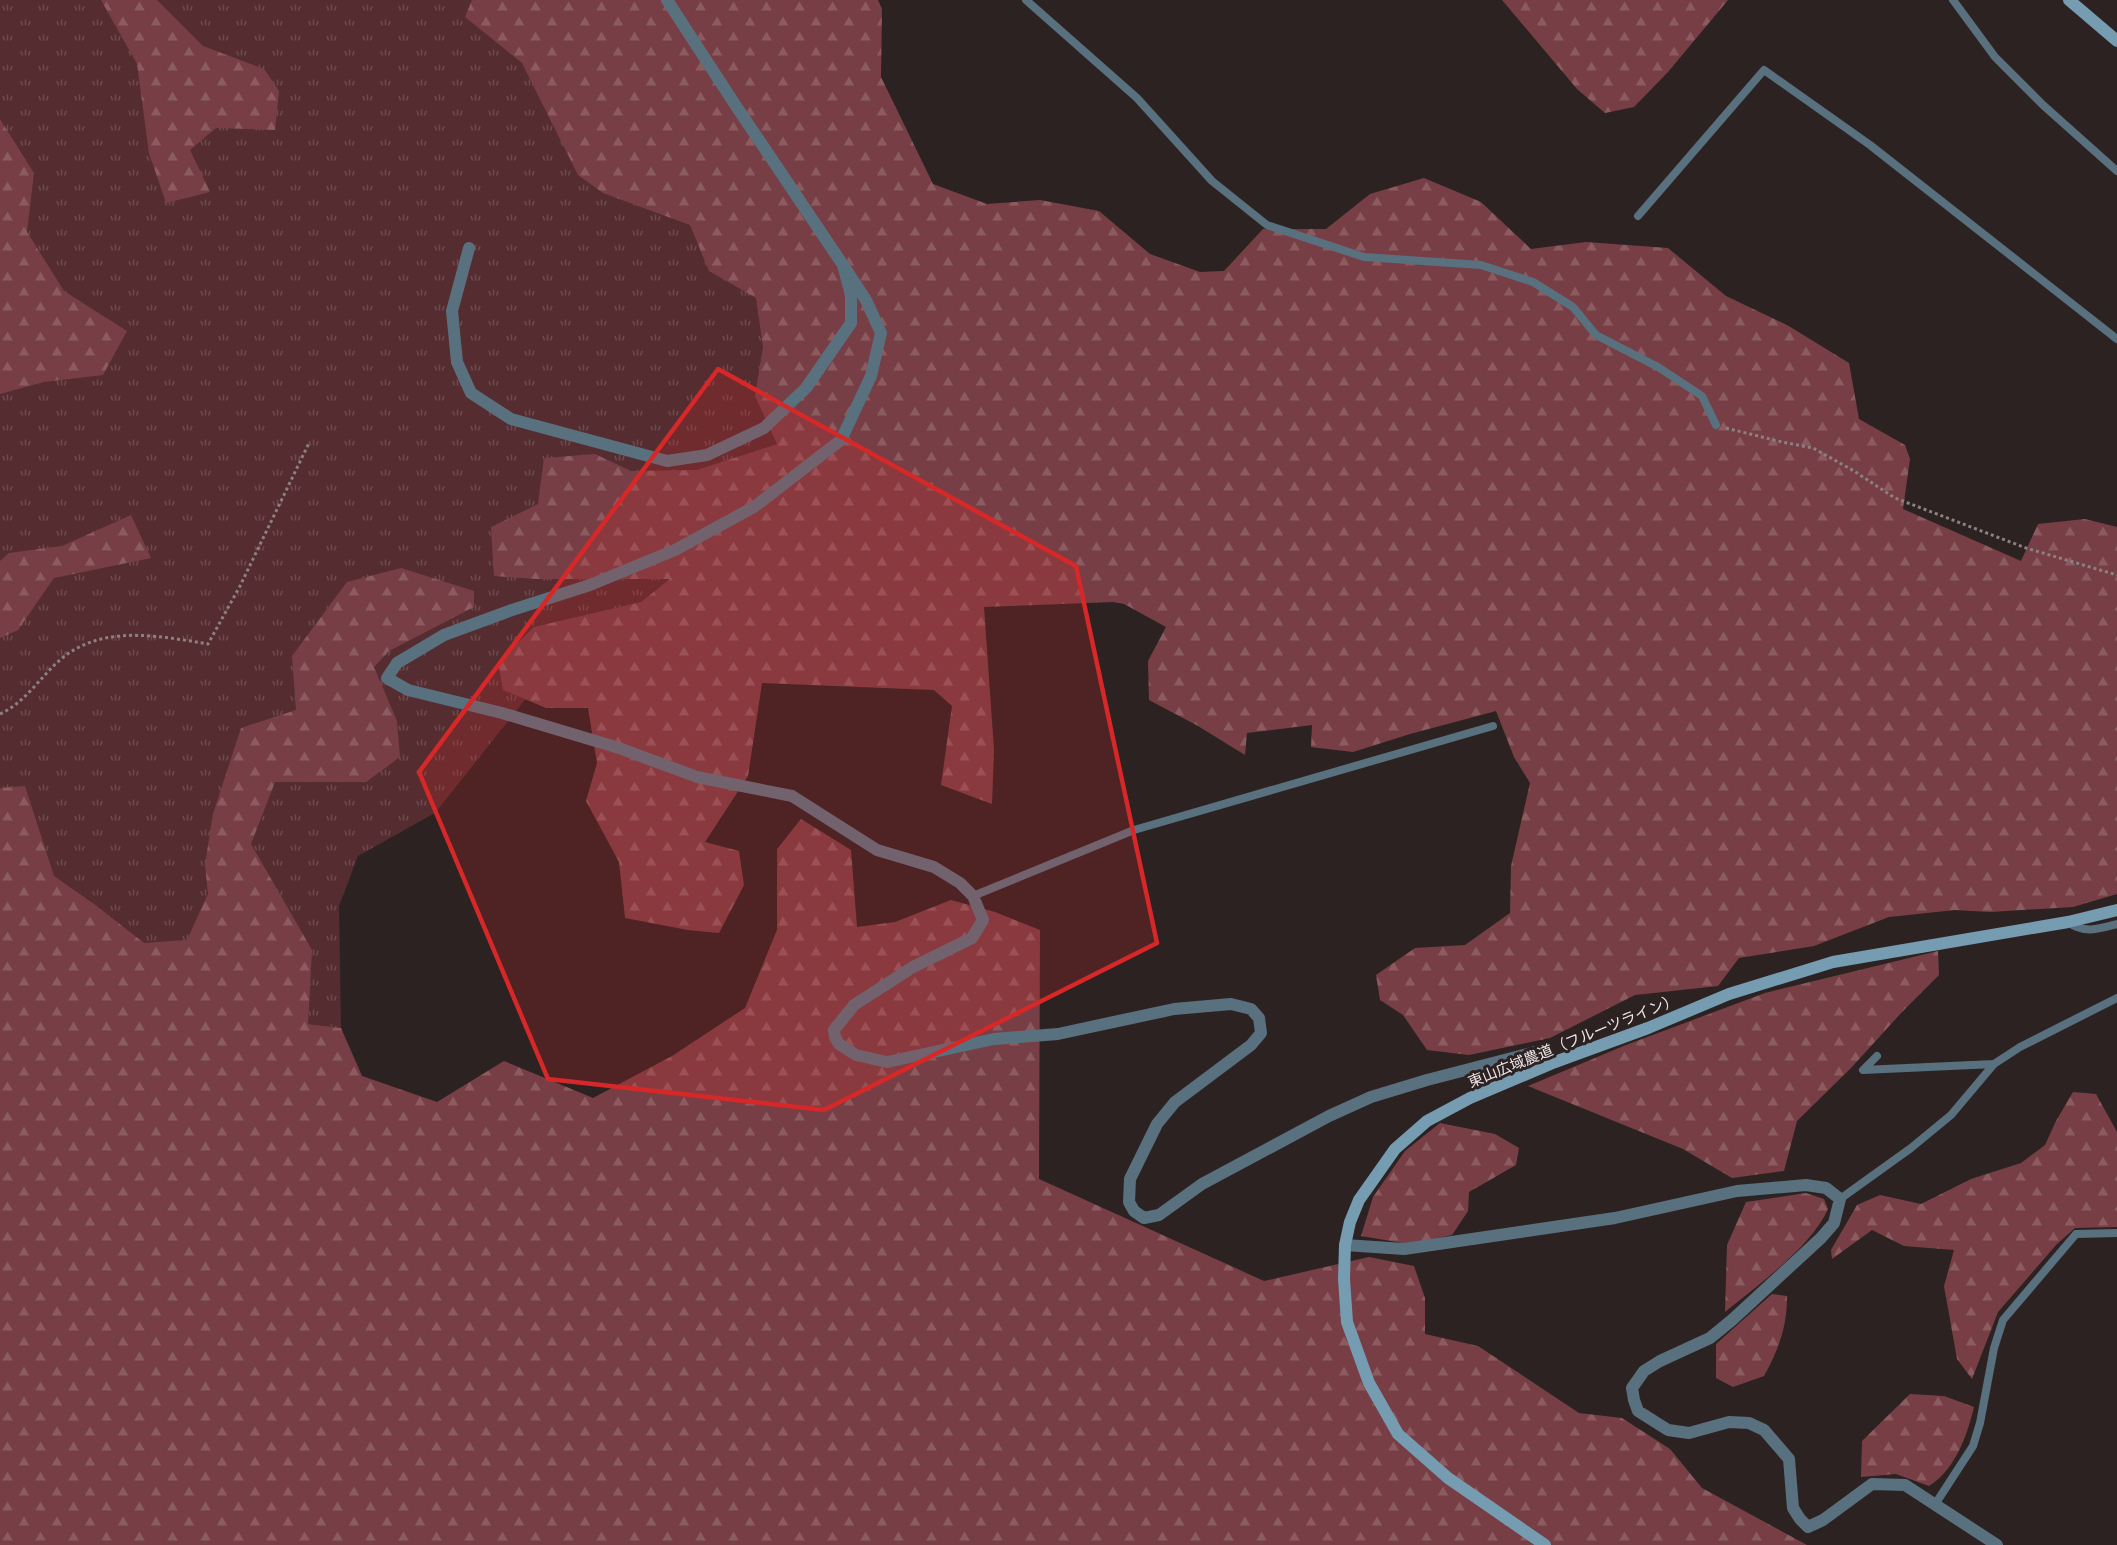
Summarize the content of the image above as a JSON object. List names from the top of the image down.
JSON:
{
  "streets": {
    "street": ["東山広域農道（フルーツライン）"]
  }
}
